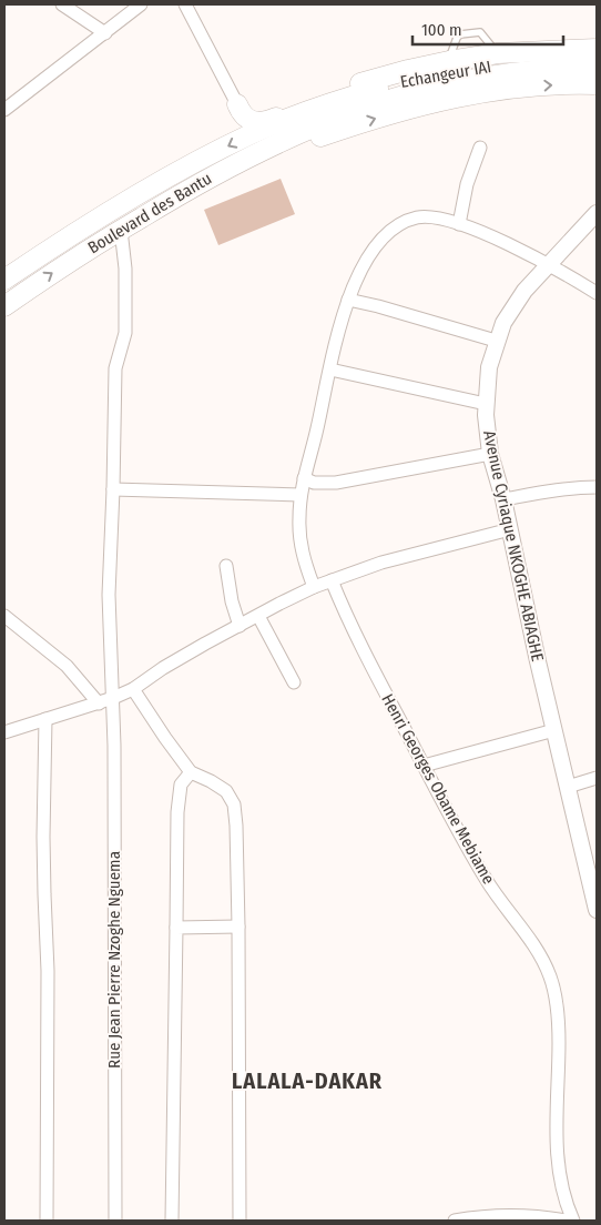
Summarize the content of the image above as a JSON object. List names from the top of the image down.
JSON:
{
  "streets": {
    "highway": ["Echangeur IAI", "Boulevard des Bantu"],
    "street": ["Avenue Cyriaque NKOGHE ABIAGHE", "Henri Georges Obame Mebiame", "Rue Jean Pierre Nzoghe Nguema"]
  },
  "crossings": [
    ["Echangeur IAI", "Boulevard des Bantu"],
    ["Boulevard des Bantu", "Rue Jean Pierre Nzoghe Nguema"]
  ],
  "districts": ["LALALA-DAKAR"],
  "scale_bar": "100 m"
}
